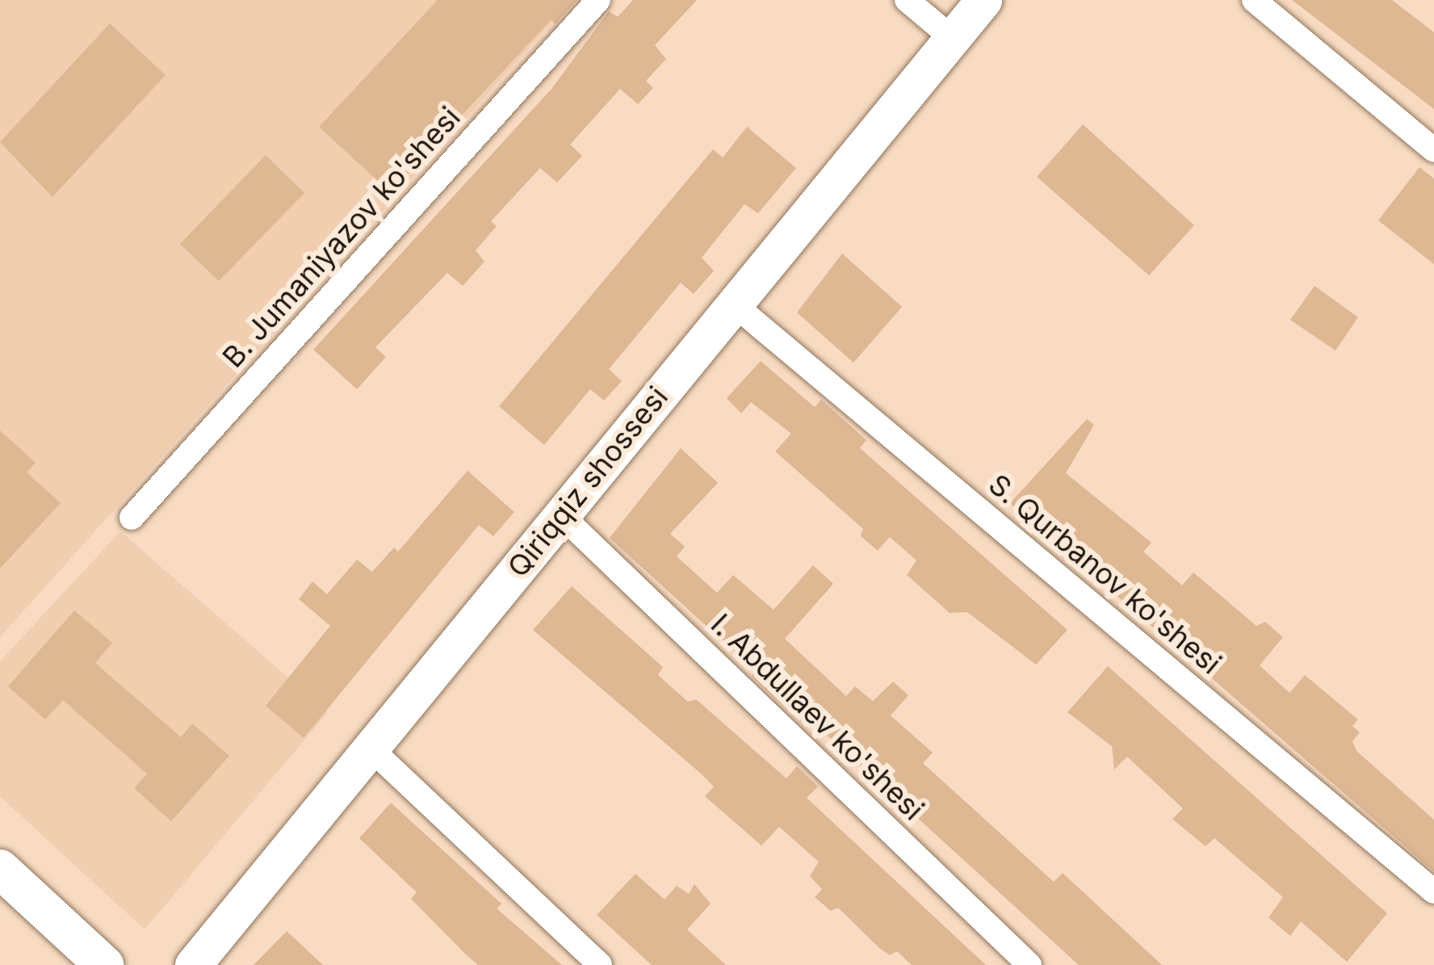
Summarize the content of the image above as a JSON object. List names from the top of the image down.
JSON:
{
  "streets": {
    "main road": ["Qiriqqiz shossesi"],
    "street": ["B. Jumaniyazov ko'shesi", "S. Qurbanov ko'shesi", "I. Abdullaev ko'shesi"]
  },
  "crossings": [
    ["Qiriqqiz shossesi", "S. Qurbanov ko'shesi"],
    ["Qiriqqiz shossesi", "I. Abdullaev ko'shesi"]
  ]
}
